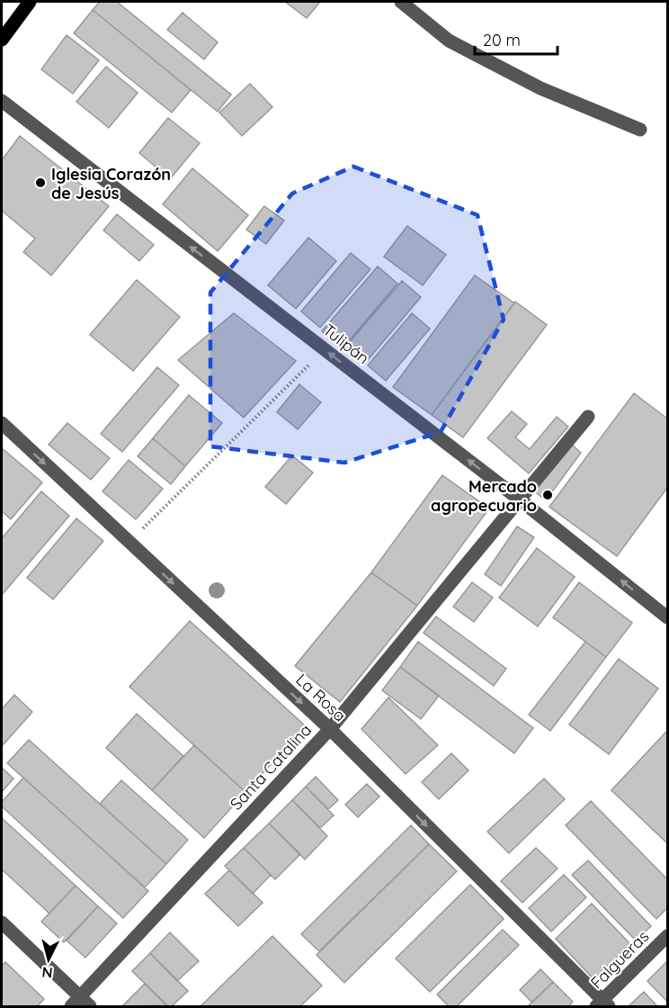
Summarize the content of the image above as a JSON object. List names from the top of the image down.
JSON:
{
  "streets": {
    "street": [
      "Tulipán",
      "La Rosa",
      "Santa Catalina",
      "Falgueras"
    ]
  },
  "crossings": [
    ["Tulipán", "Santa Catalina"],
    ["La Rosa", "Santa Catalina"],
    ["La Rosa", "Falgueras"]
  ],
  "one_way": ["Tulipán", "La Rosa"],
  "places": ["Iglesia Corazón de Jesús", "Mercado agropecuario"],
  "scale_bar": "20 m",
  "north": "bottom"
}
